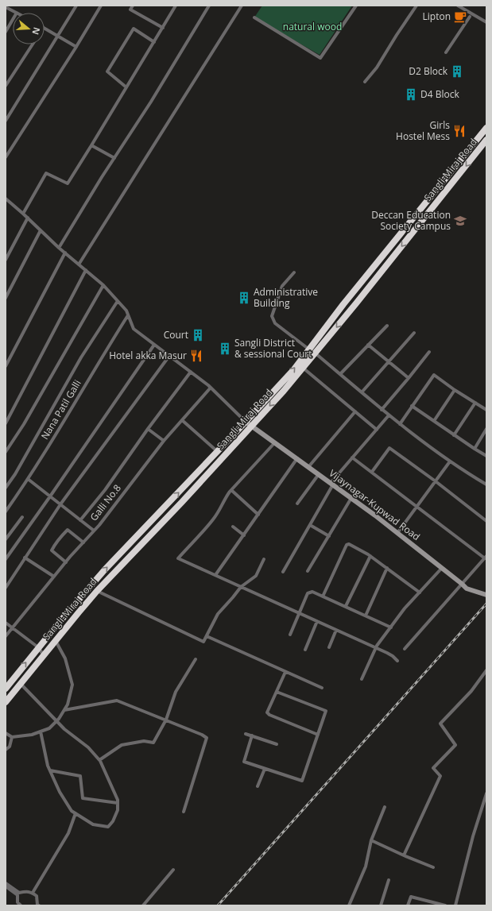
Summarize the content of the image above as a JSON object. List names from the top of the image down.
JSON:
{
  "streets": {
    "highway": ["Sangli-Miraj Road"],
    "street": ["Nana Patil Galli", "Galli No.8", "Vijaynagar-Kupwad Road"]
  },
  "crossings": [
    ["Sangli-Miraj Road", "Vijaynagar-Kupwad Road"]
  ],
  "parks": ["natural wood"],
  "places": {
    "cafe": ["Lipton"],
    "building": [
      "D2 Block",
      "D4 Block",
      "Administrative Building",
      "Court",
      "Sangli District & sessional Court"
    ],
    "restaurant": ["Girls Hostel Mess", "Hotel akka Masur"],
    "school or university": ["Deccan Education Society Campus"]
  },
  "north": "right"
}
